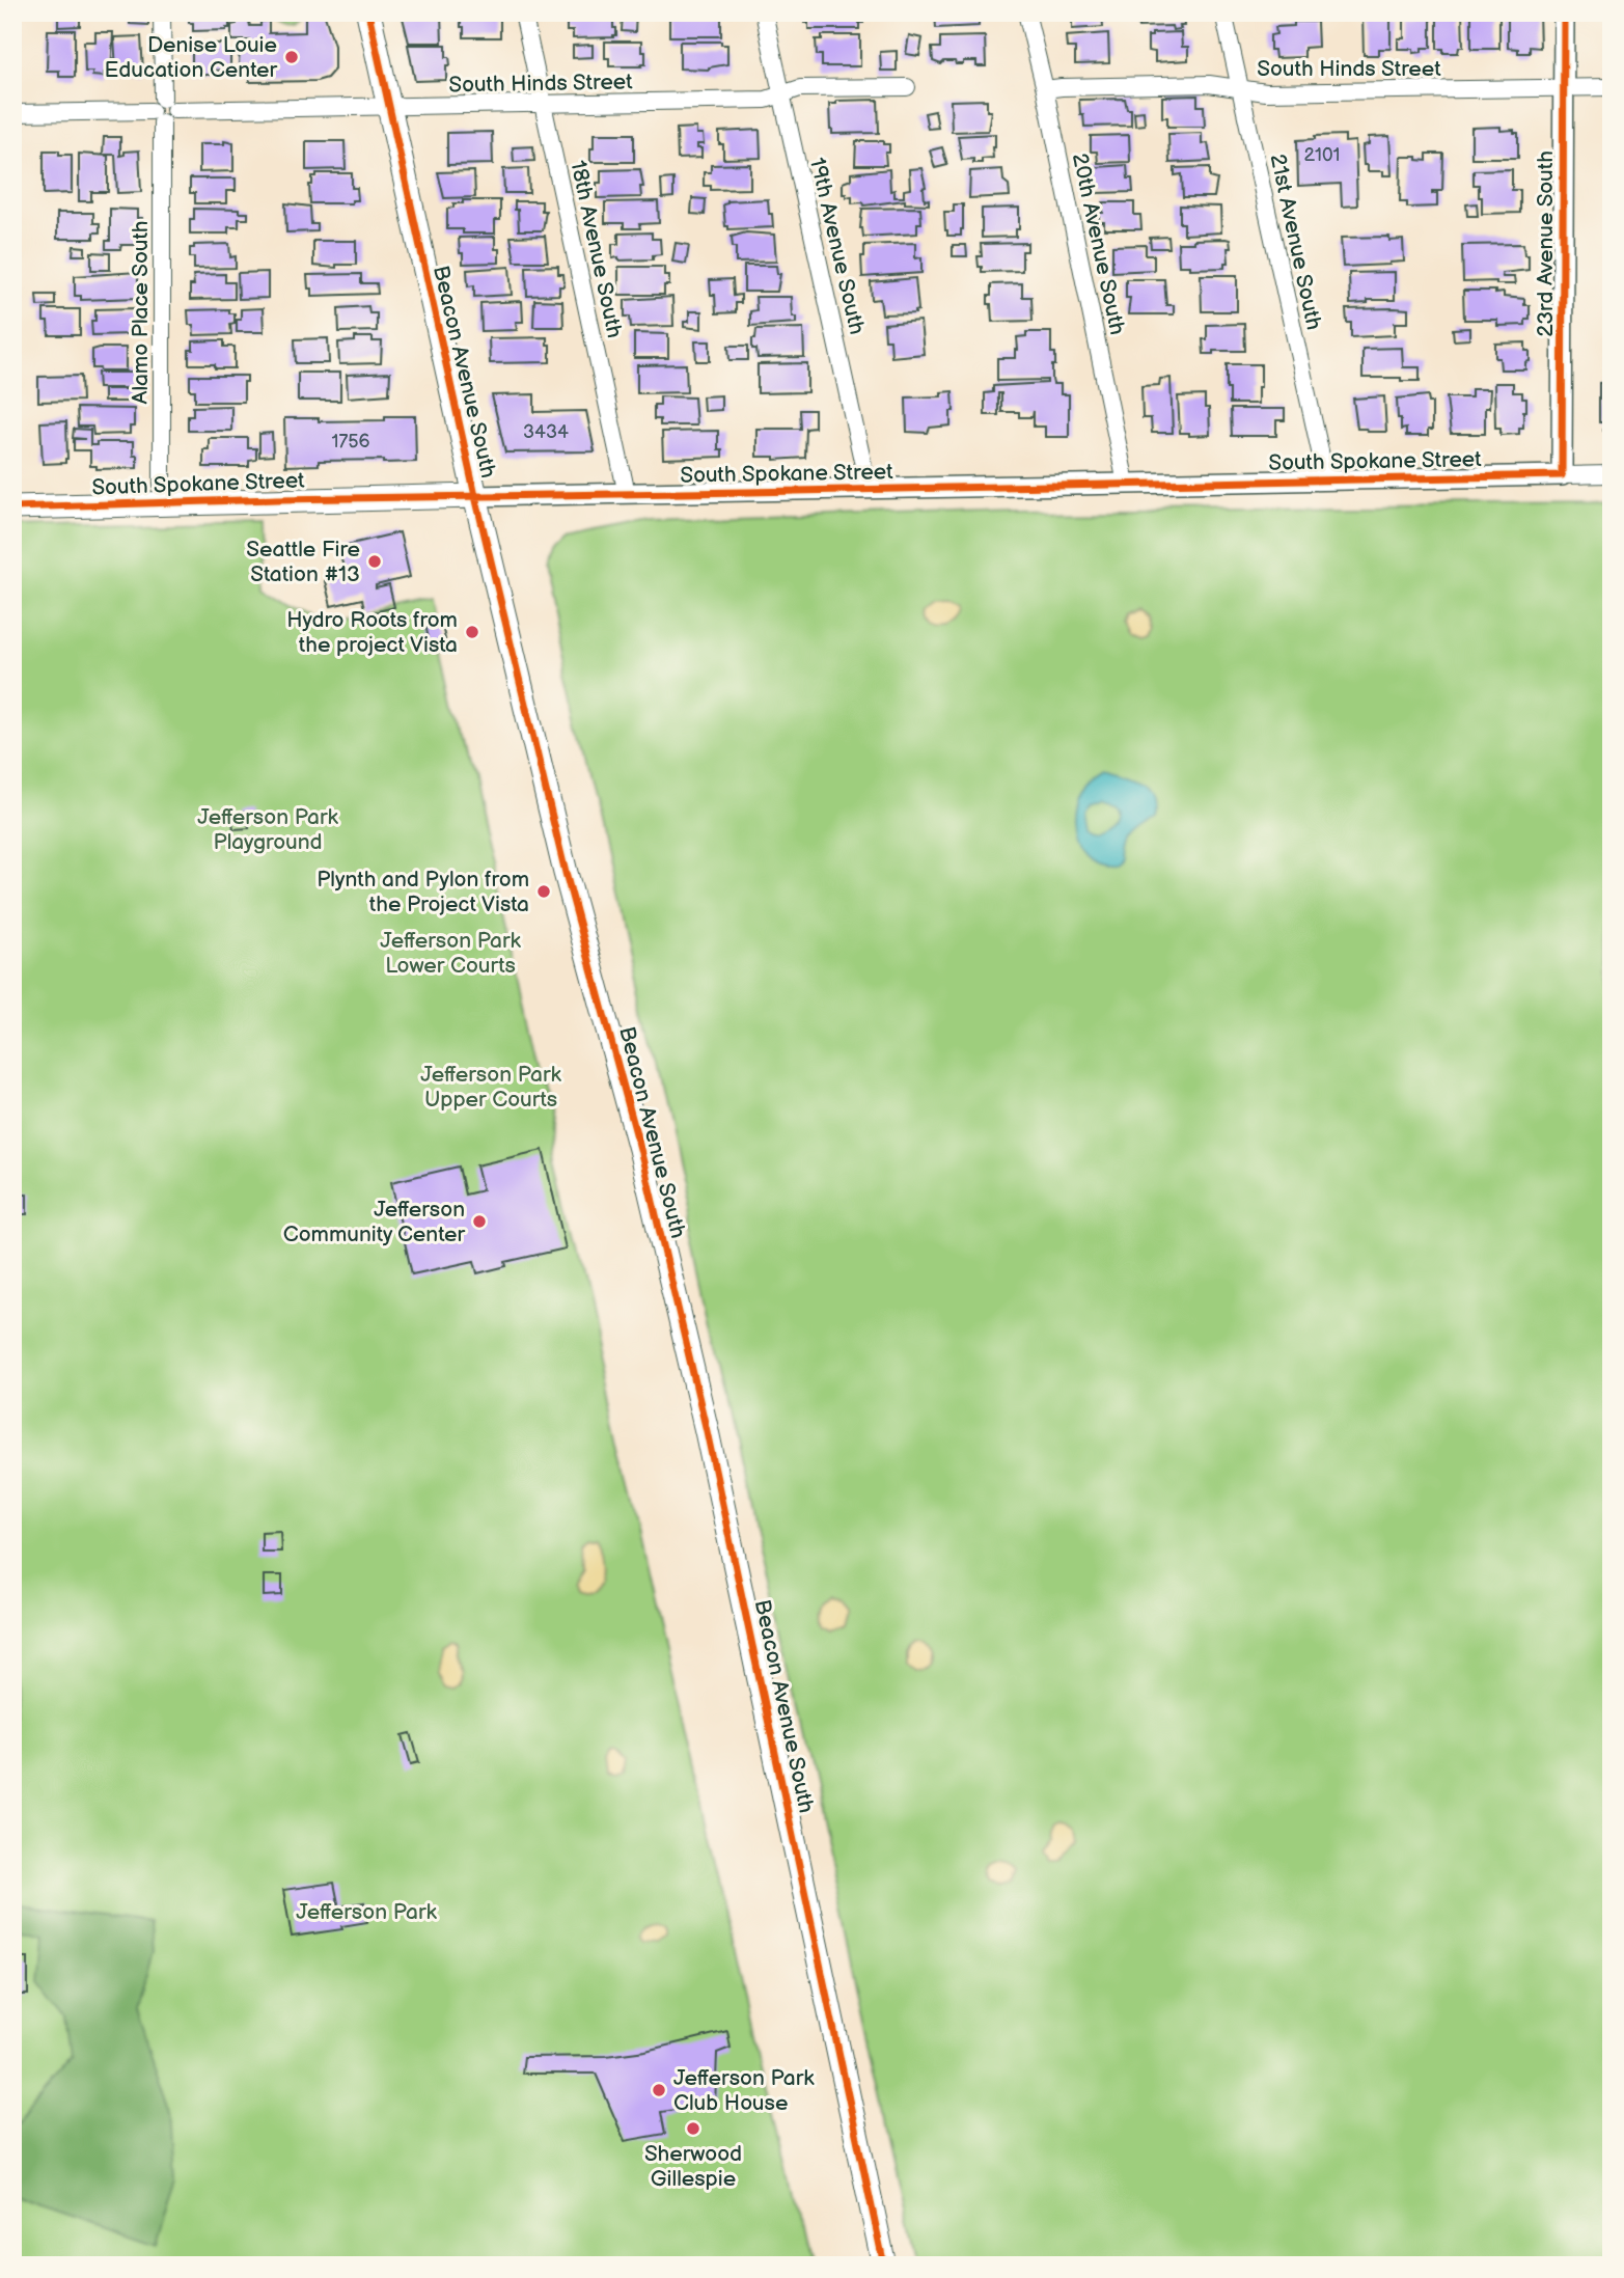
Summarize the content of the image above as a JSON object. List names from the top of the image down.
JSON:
{
  "streets": {
    "main road": ["Beacon Avenue South", "South Spokane Street"],
    "street": [
      "South Hinds Street",
      "21st Avenue South",
      "20th Avenue South",
      "23rd Avenue South",
      "19th Avenue South",
      "18th Avenue South",
      "Alamo Place South"
    ]
  },
  "crossings": [
    ["South Hinds Street", "21st Avenue South"],
    ["South Hinds Street", "20th Avenue South"],
    ["South Hinds Street", "23rd Avenue South"],
    ["South Hinds Street", "19th Avenue South"],
    ["South Hinds Street", "18th Avenue South"],
    ["South Hinds Street", "Alamo Place South"],
    ["South Hinds Street", "Beacon Avenue South"],
    ["21st Avenue South", "South Spokane Street"],
    ["20th Avenue South", "South Spokane Street"],
    ["23rd Avenue South", "South Spokane Street"],
    ["19th Avenue South", "South Spokane Street"],
    ["18th Avenue South", "South Spokane Street"],
    ["Alamo Place South", "South Spokane Street"],
    ["Beacon Avenue South", "South Spokane Street"]
  ],
  "parks": [
    "Jefferson Park Playground",
    "Jefferson Park Lower Courts",
    "Jefferson Park Upper Courts",
    "Jefferson Park"
  ],
  "places": [
    "Denise Louie Education Center",
    "Seattle Fire Station #13",
    "Hydro Roots from the project Vista",
    "Plynth and Pylon from the Project Vista",
    "Jefferson Community Center",
    "Jefferson Park Club House",
    "Sherwood Gillespie"
  ],
  "house_numbers": ["2101", "3434", "1756"]
}
